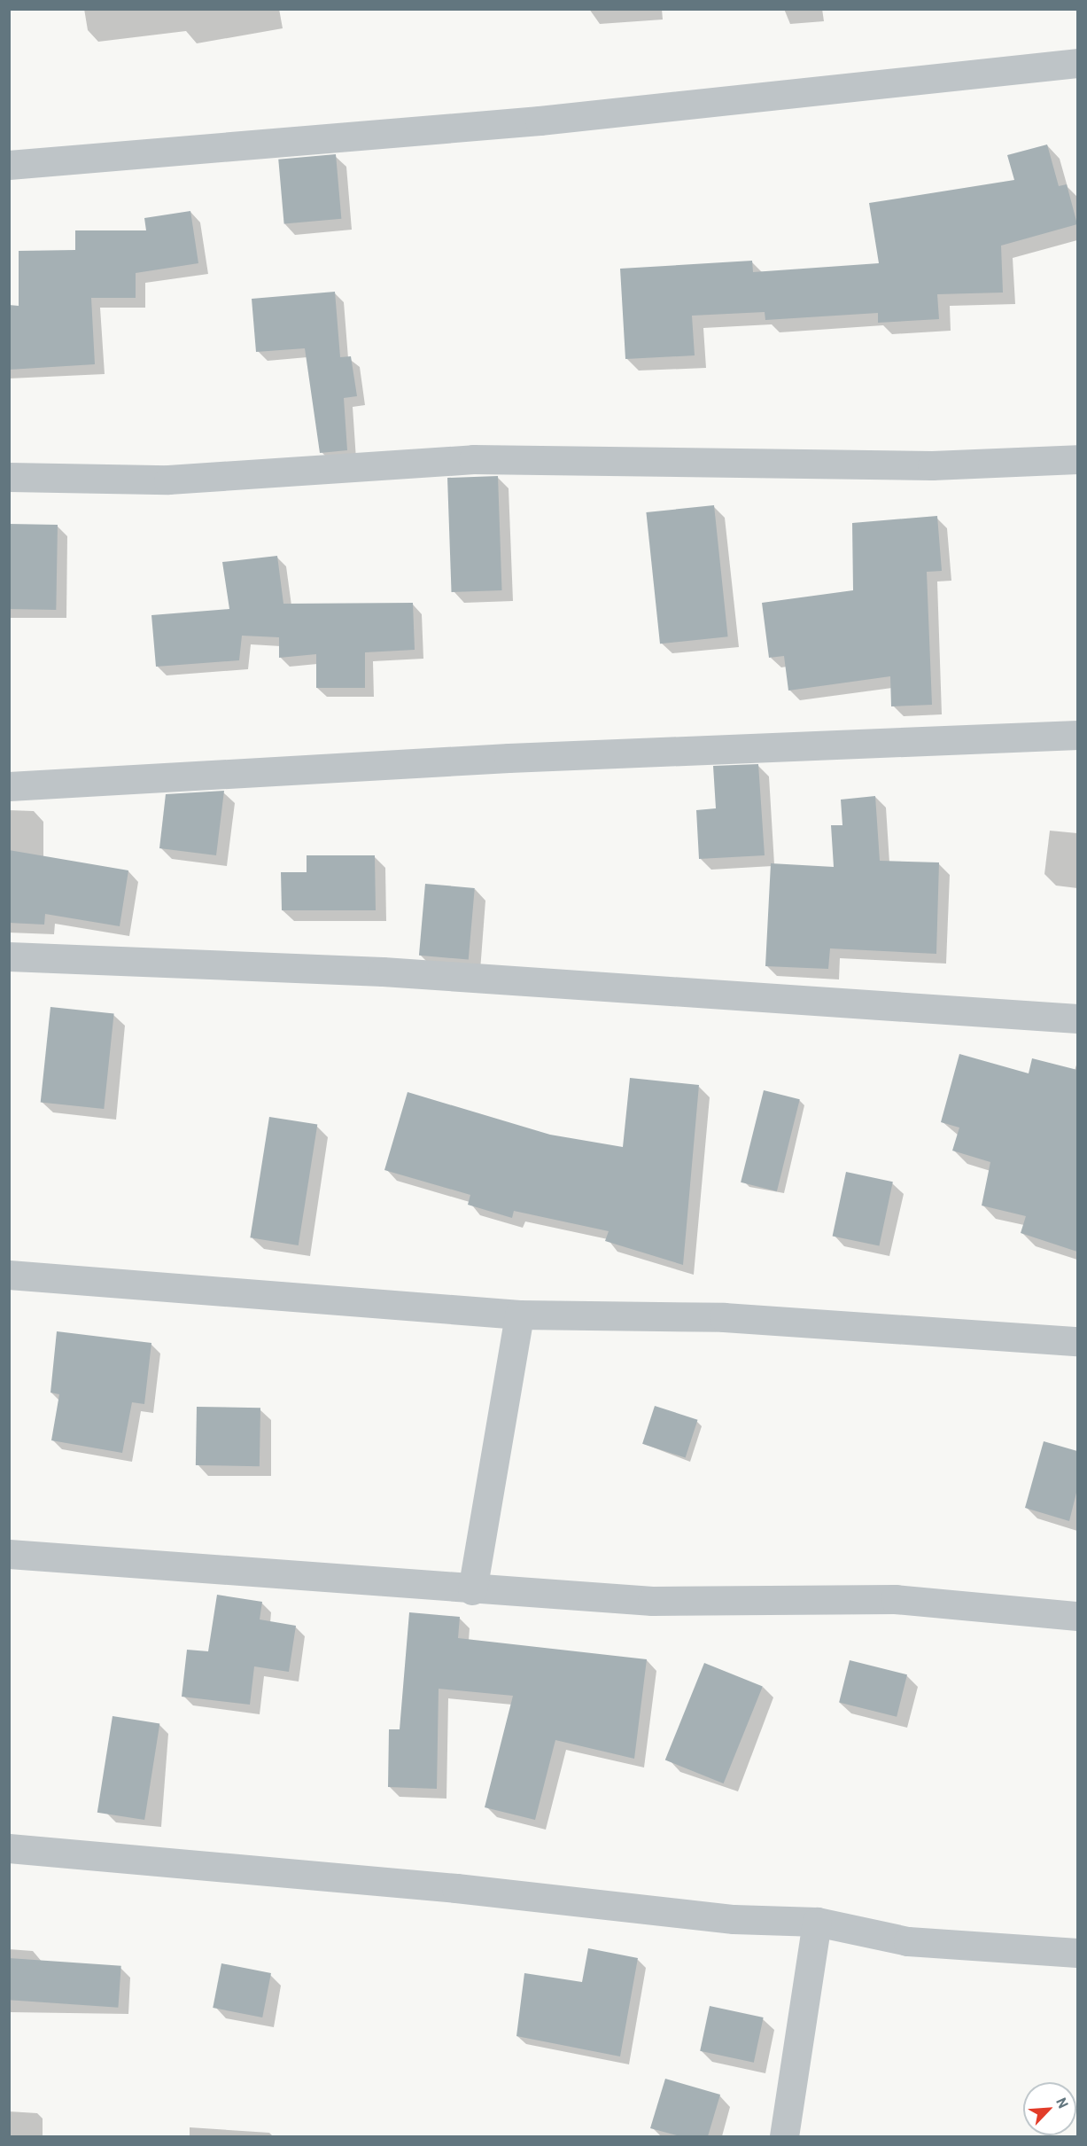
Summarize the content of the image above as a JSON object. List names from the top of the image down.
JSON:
{
  "north": "top right"
}
